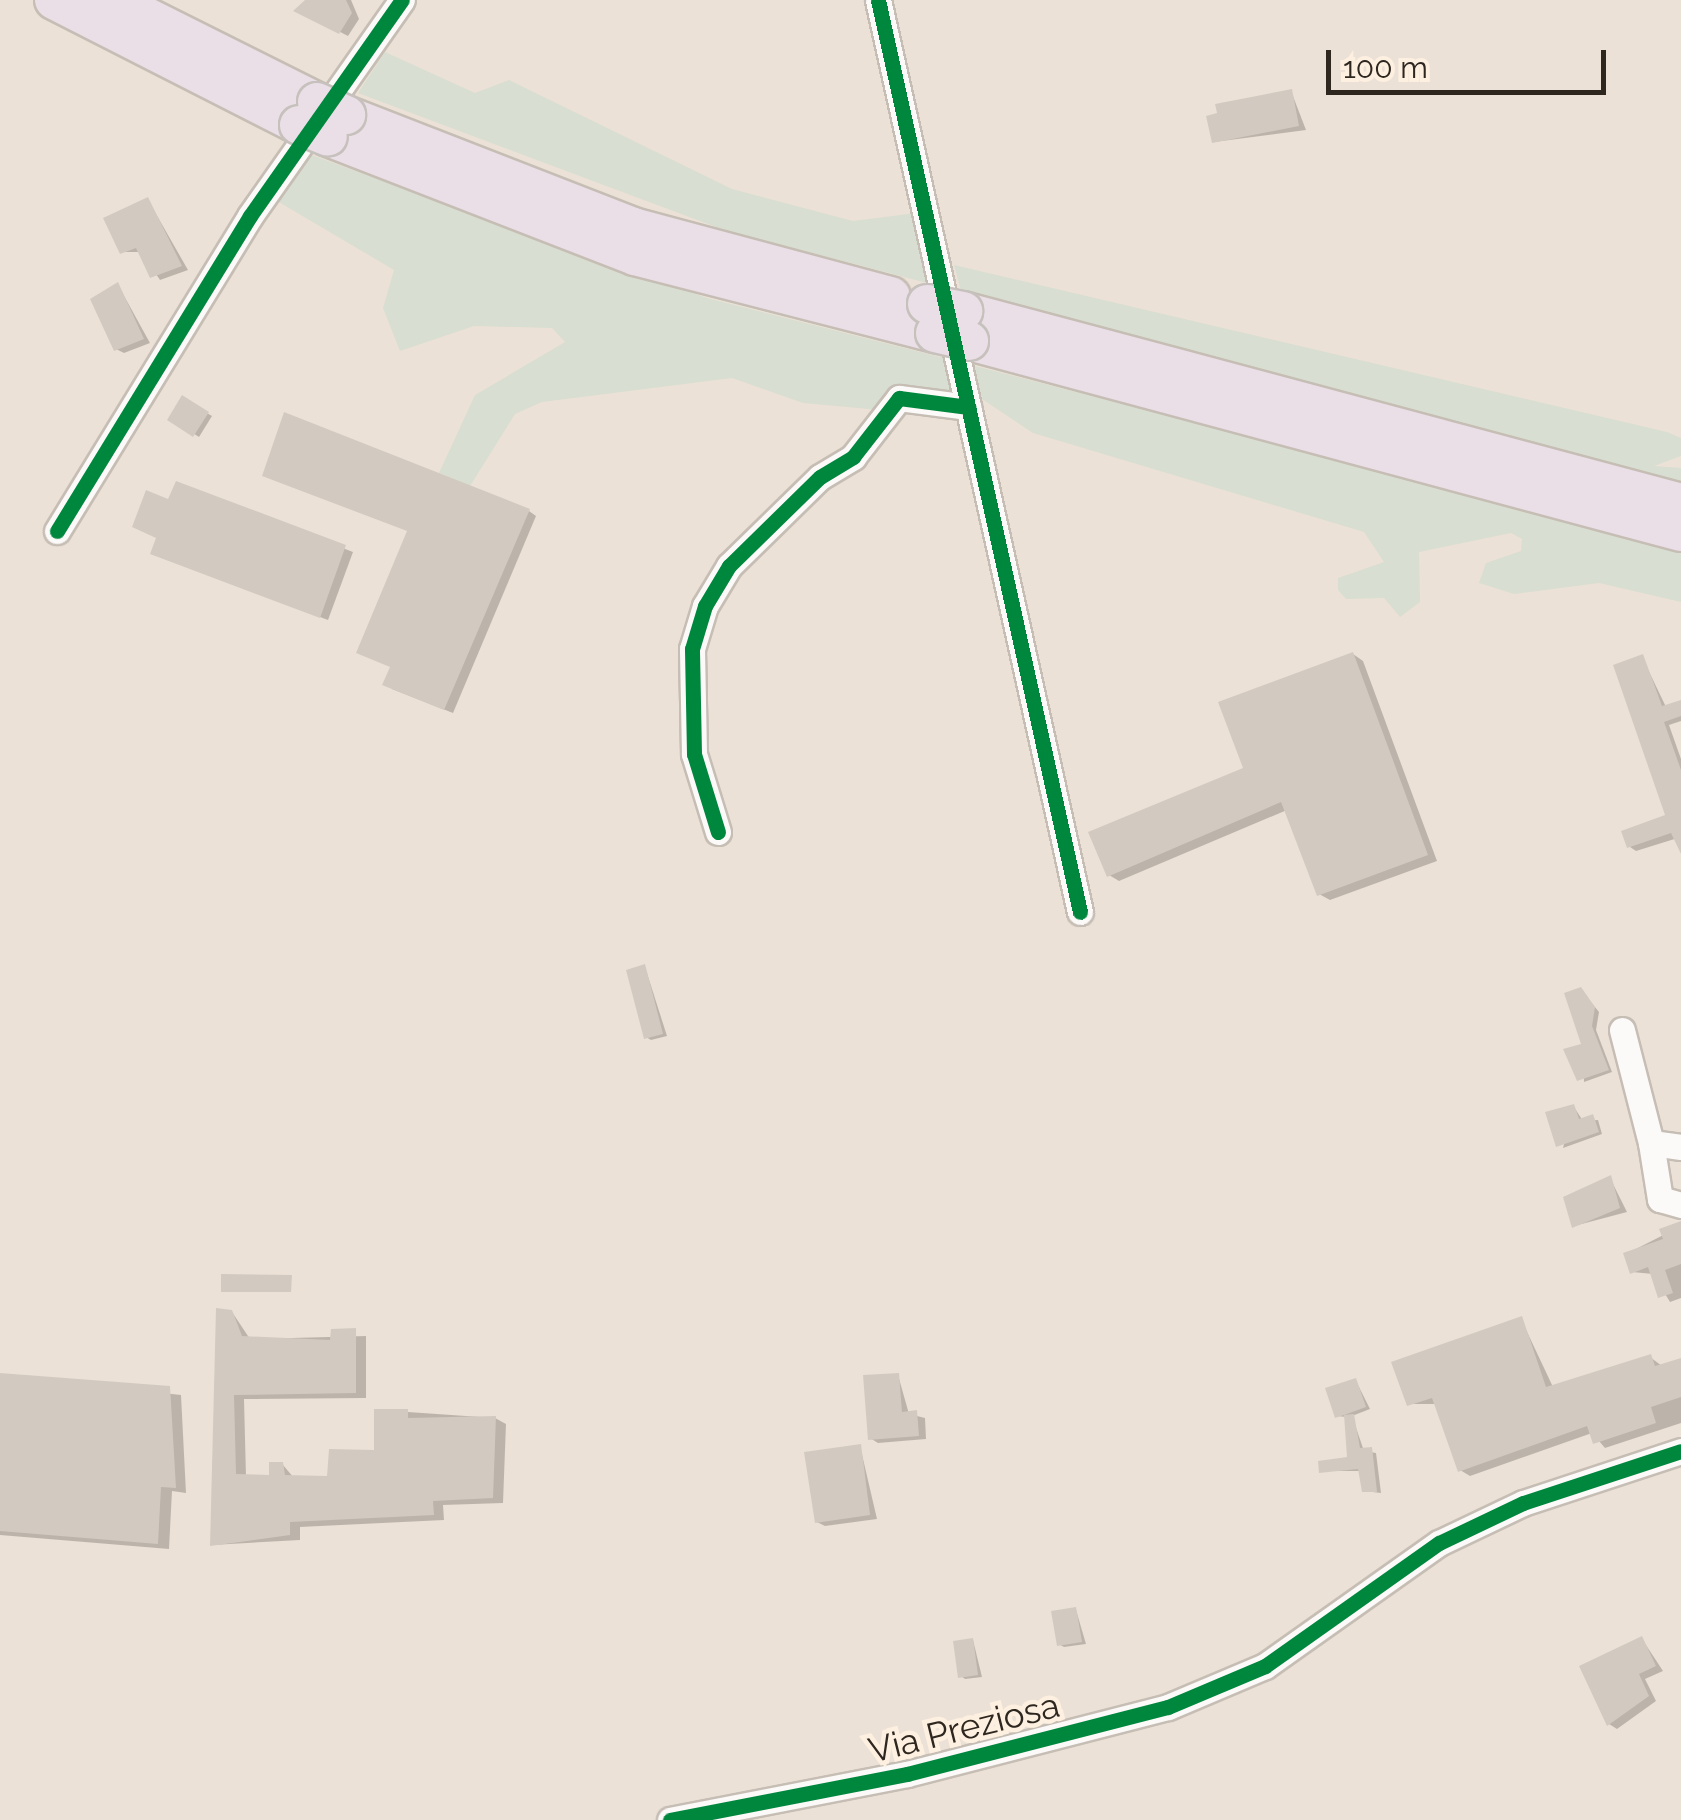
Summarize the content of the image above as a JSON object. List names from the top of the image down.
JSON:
{
  "streets": {
    "street": ["Via Preziosa"]
  },
  "scale_bar": "100 m"
}
